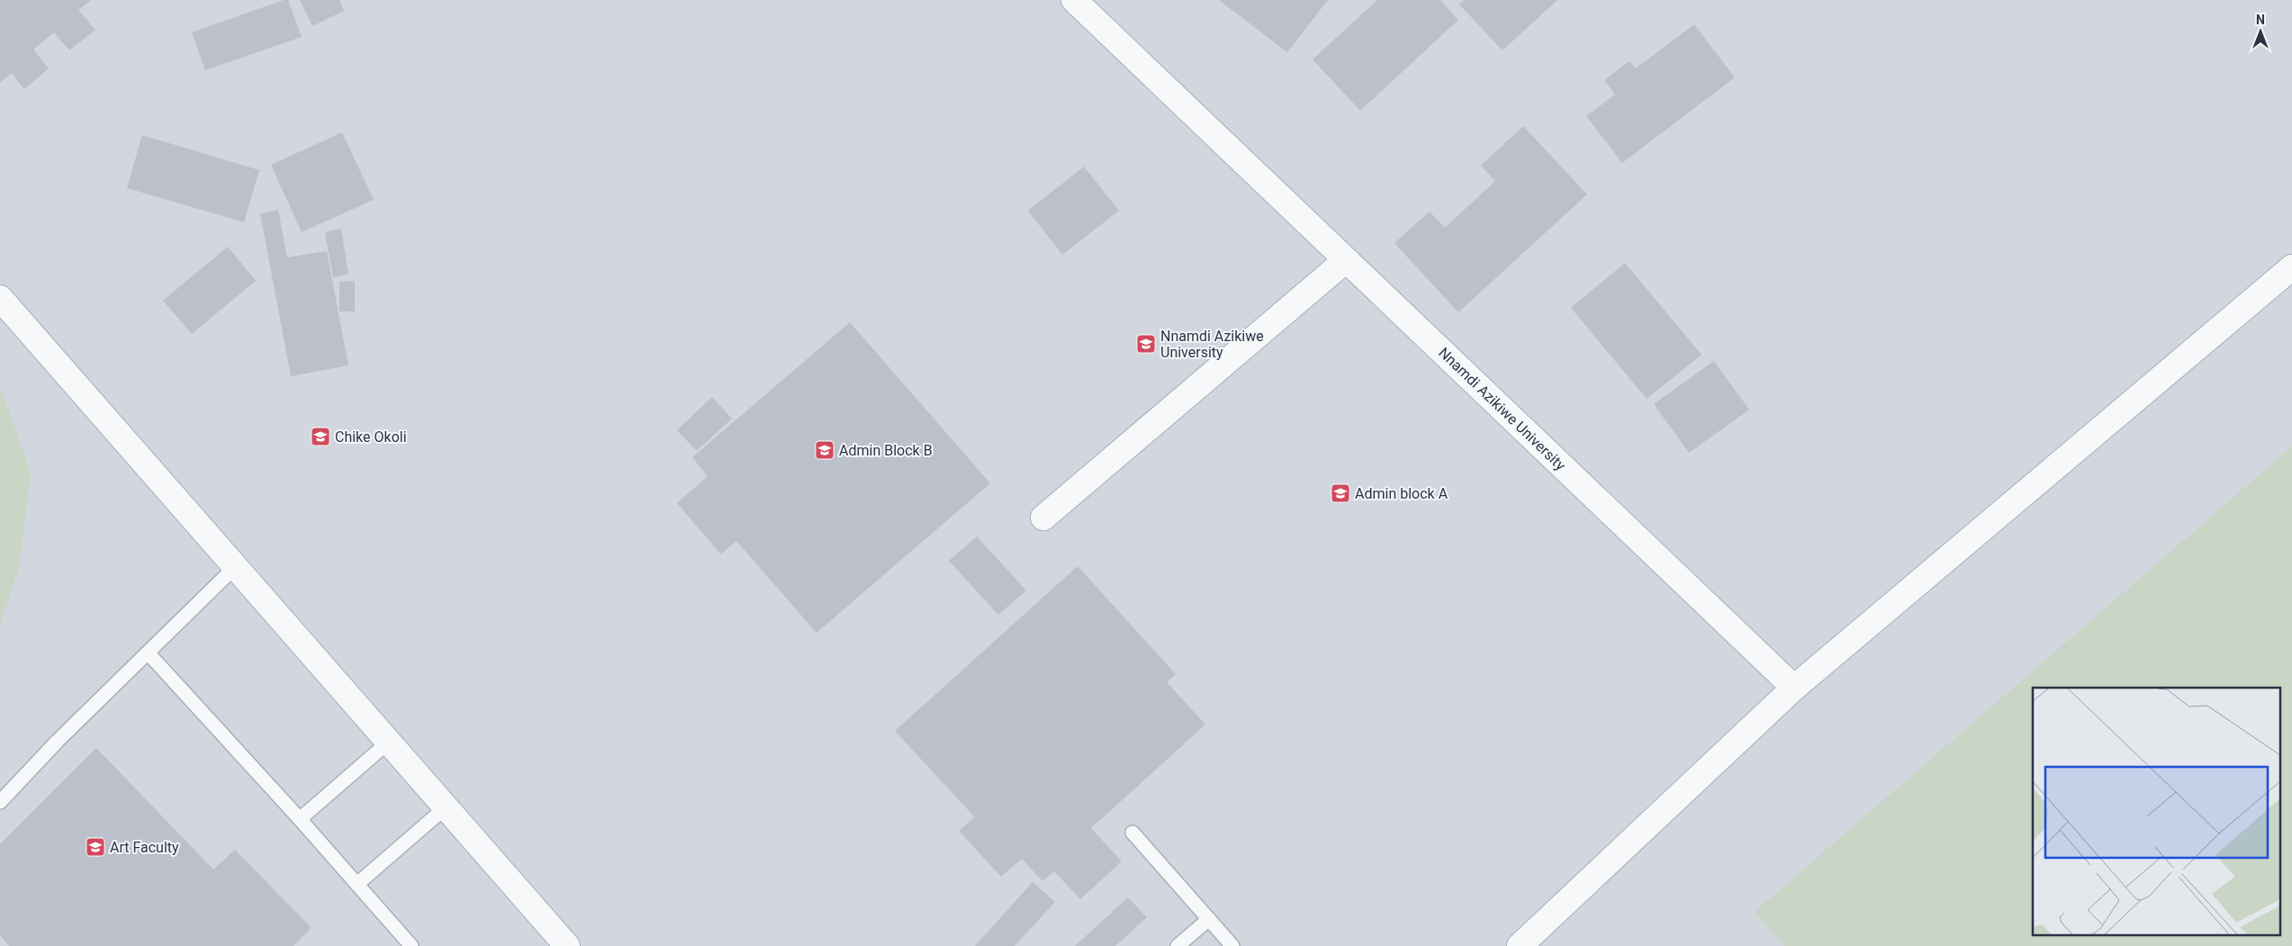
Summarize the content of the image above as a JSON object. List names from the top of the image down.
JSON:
{
  "streets": {
    "street": ["Nnamdi Azikiwe University"]
  },
  "places": {
    "school or university": [
      "Nnamdi Azikiwe University",
      "Chike Okoli",
      "Admin Block B",
      "Admin block A",
      "Art Faculty"
    ]
  },
  "north": "top"
}
